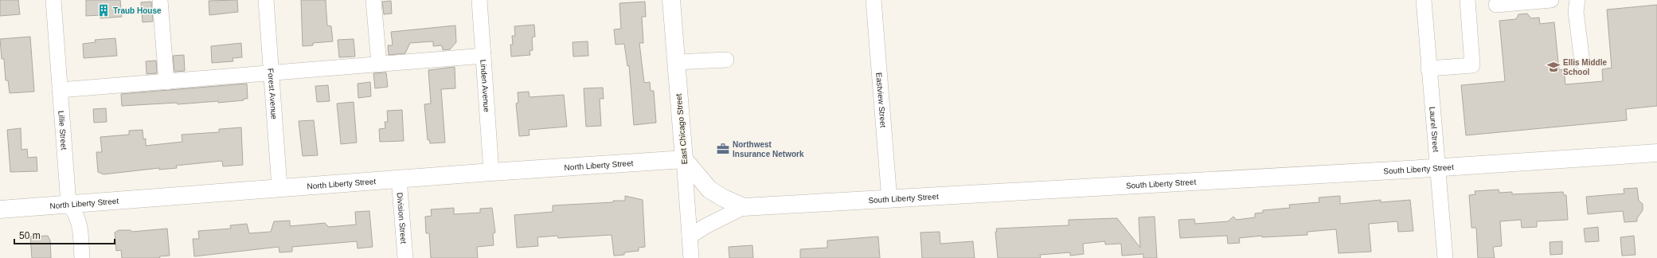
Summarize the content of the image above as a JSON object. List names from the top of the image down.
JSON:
{
  "streets": {
    "main road": ["East Chicago Street", "North Liberty Street", "South Liberty Street"],
    "street": [
      "Linden Avenue",
      "Forest Avenue",
      "Eastview Street",
      "Laurel Street",
      "Lillie Street",
      "Division Street"
    ]
  },
  "crossings": [
    ["Linden Avenue", "North Liberty Street"],
    ["Forest Avenue", "North Liberty Street"],
    ["Eastview Street", "South Liberty Street"],
    ["East Chicago Street", "North Liberty Street"],
    ["East Chicago Street", "South Liberty Street"],
    ["Laurel Street", "South Liberty Street"],
    ["Lillie Street", "North Liberty Street"],
    ["North Liberty Street", "South Liberty Street"],
    ["North Liberty Street", "Division Street"]
  ],
  "places": {
    "building": ["Traub House"],
    "school or university": ["Ellis Middle School"],
    "office": ["Northwest Insurance Network"]
  },
  "scale_bar": "50 m"
}
